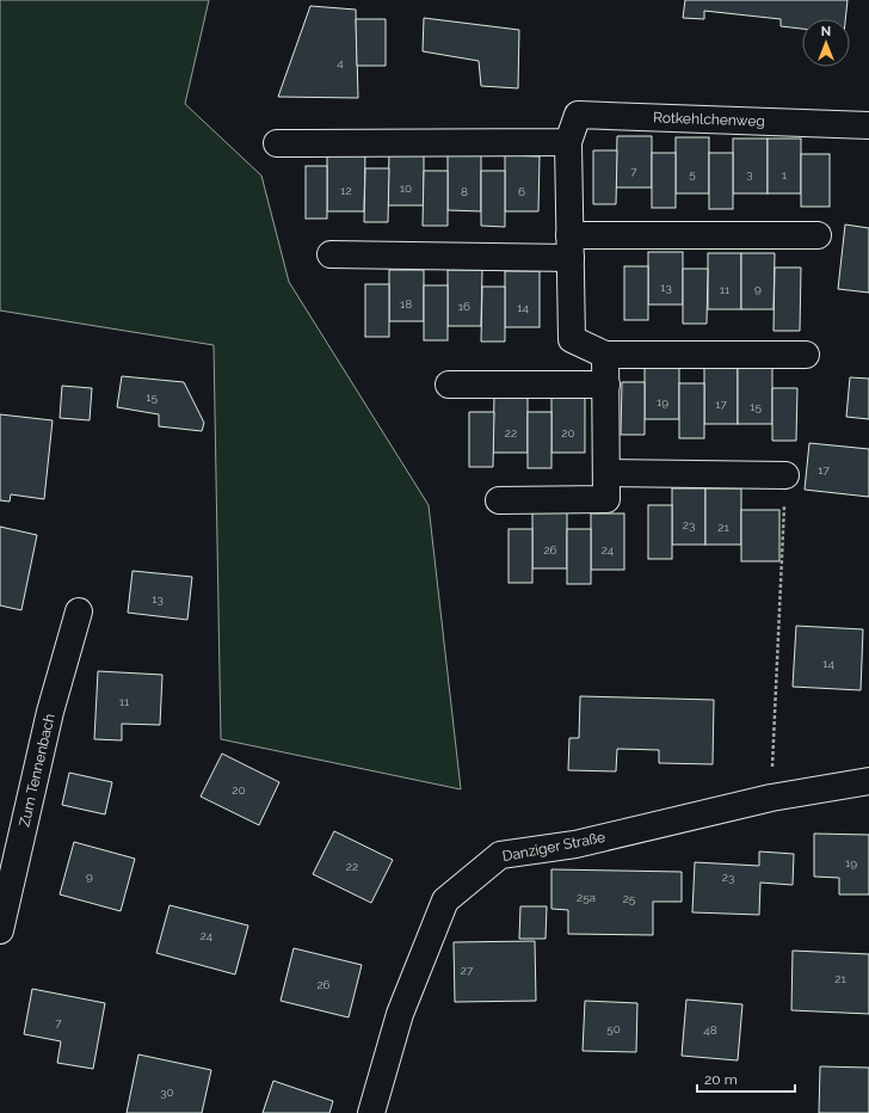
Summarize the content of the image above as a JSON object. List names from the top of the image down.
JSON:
{
  "streets": {
    "street": ["Rotkehlchenweg", "Zum Tennenbach", "Danziger Straße"]
  },
  "house_numbers": [
    "4",
    "7",
    "5",
    "3",
    "1",
    "10",
    "12",
    "8",
    "6",
    "13",
    "9",
    "11",
    "18",
    "16",
    "14",
    "15",
    "19",
    "17",
    "15",
    "22",
    "20",
    "17",
    "23",
    "21",
    "26",
    "24",
    "13",
    "14",
    "11",
    "20",
    "19",
    "22",
    "9",
    "23",
    "25a",
    "25",
    "24",
    "27",
    "21",
    "26",
    "7",
    "50",
    "48",
    "30"
  ],
  "scale_bar": "20 m",
  "north": "top"
}
